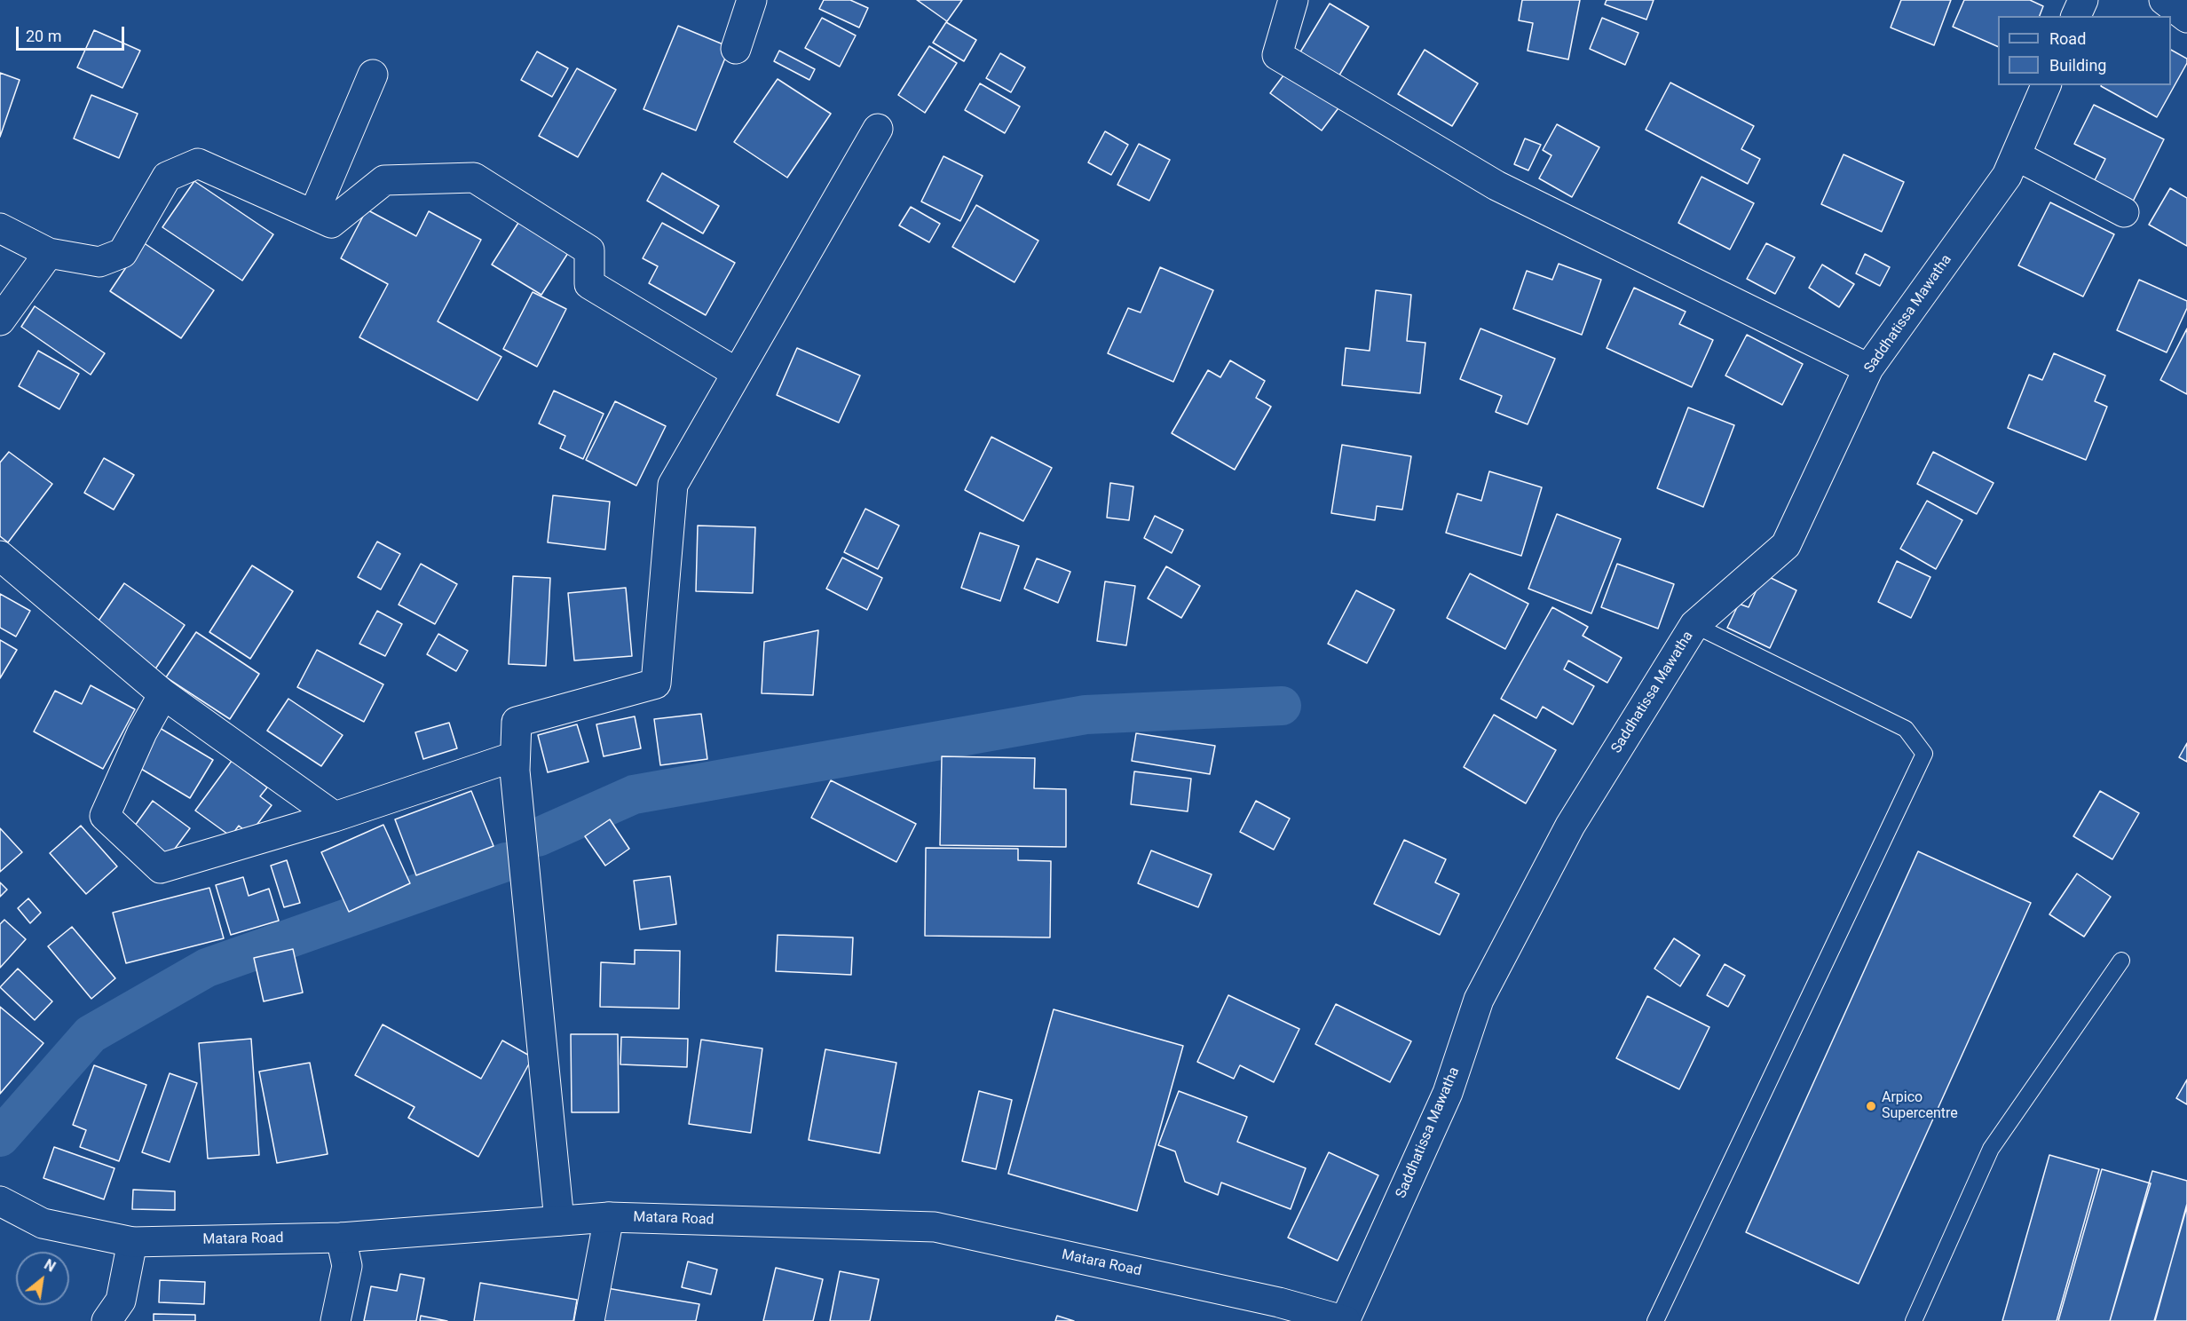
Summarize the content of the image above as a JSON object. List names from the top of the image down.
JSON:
{
  "streets": {
    "main road": ["Saddhatissa Mawatha", "Matara Road"]
  },
  "crossings": [
    ["Saddhatissa Mawatha", "Matara Road"]
  ],
  "places": ["Arpico Supercentre"],
  "legend": ["Road", "Building"],
  "scale_bar": "20 m",
  "north": "top right"
}
